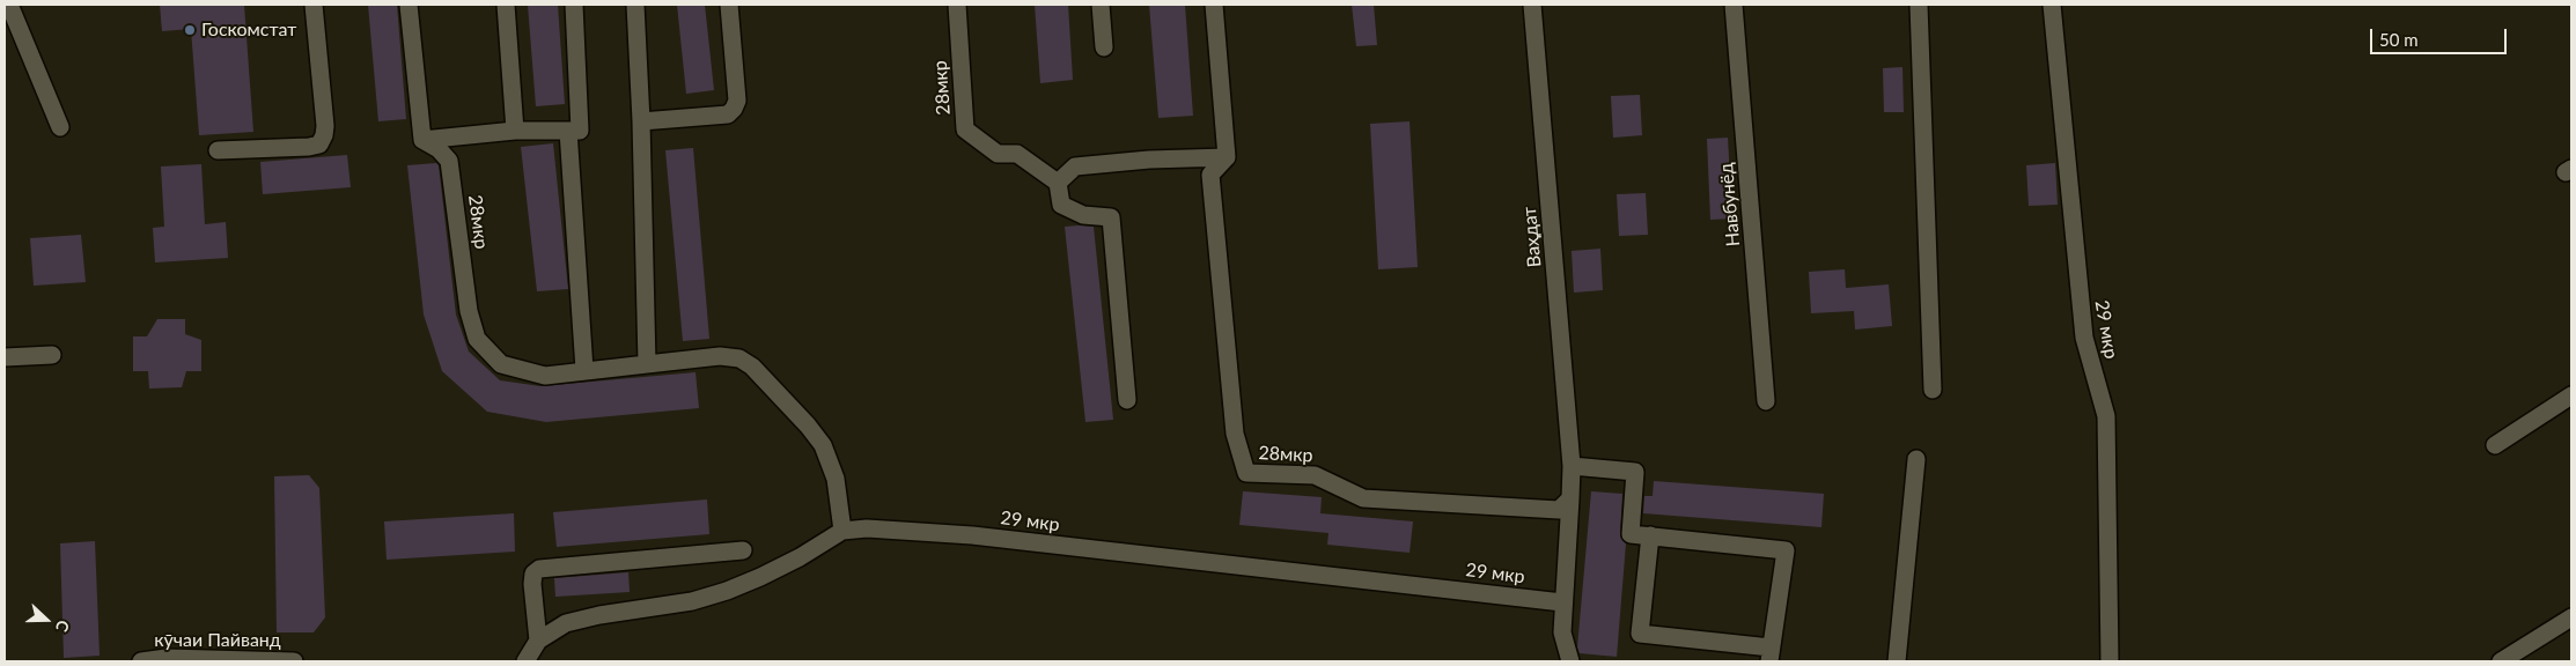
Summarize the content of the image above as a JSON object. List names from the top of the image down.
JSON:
{
  "streets": {
    "street": [
      "28мкр",
      "Навбунёд",
      "Ваҳдат",
      "29 мкр",
      "кӯчаи Пайванд"
    ]
  },
  "crossings": [
    ["28мкр", "29 мкр"]
  ],
  "places": ["Госкомстат"],
  "scale_bar": "50 m",
  "north": "right"
}
